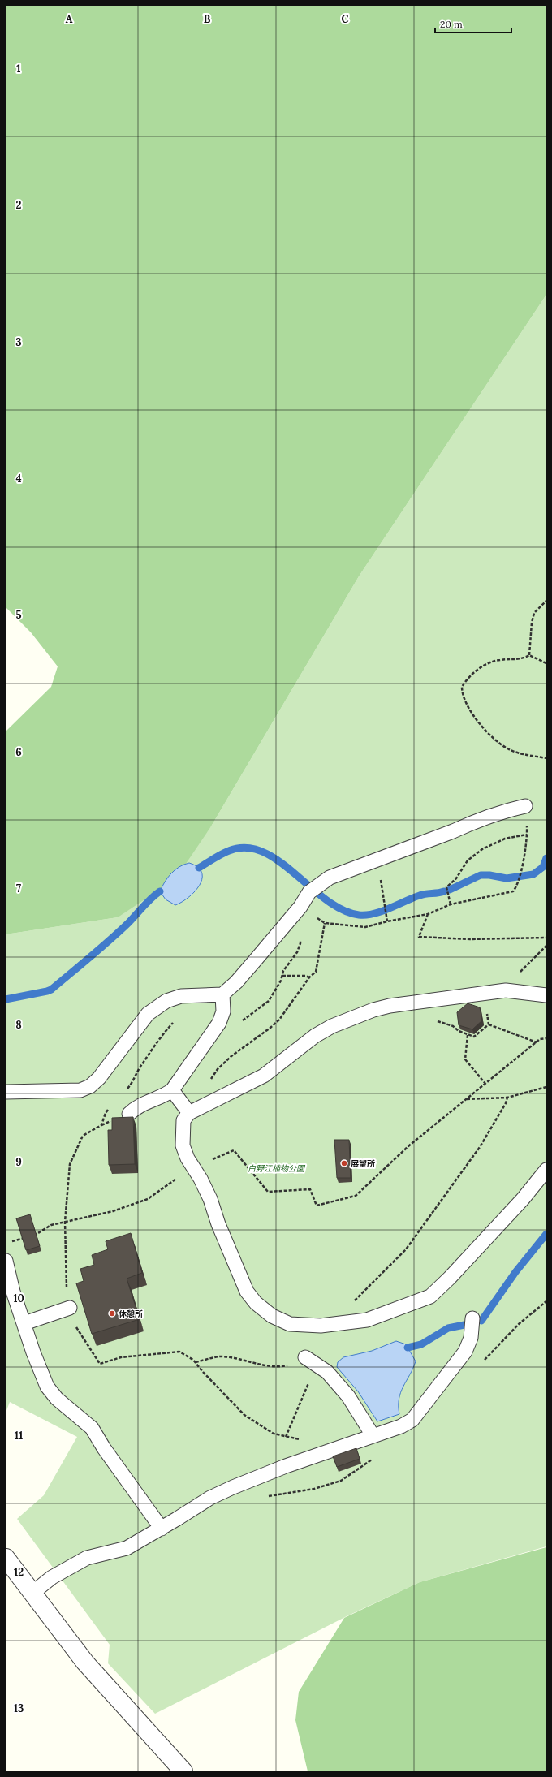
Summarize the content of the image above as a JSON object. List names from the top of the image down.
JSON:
{
  "parks": ["白野江植物公園"],
  "places": ["展望所", "休憩所"],
  "scale_bar": "20 m",
  "grid": {
    "columns": ["A", "B", "C"],
    "rows": [
      "1",
      "2",
      "3",
      "4",
      "5",
      "6",
      "7",
      "8",
      "9",
      "10",
      "11",
      "12",
      "13"
    ]
  }
}
